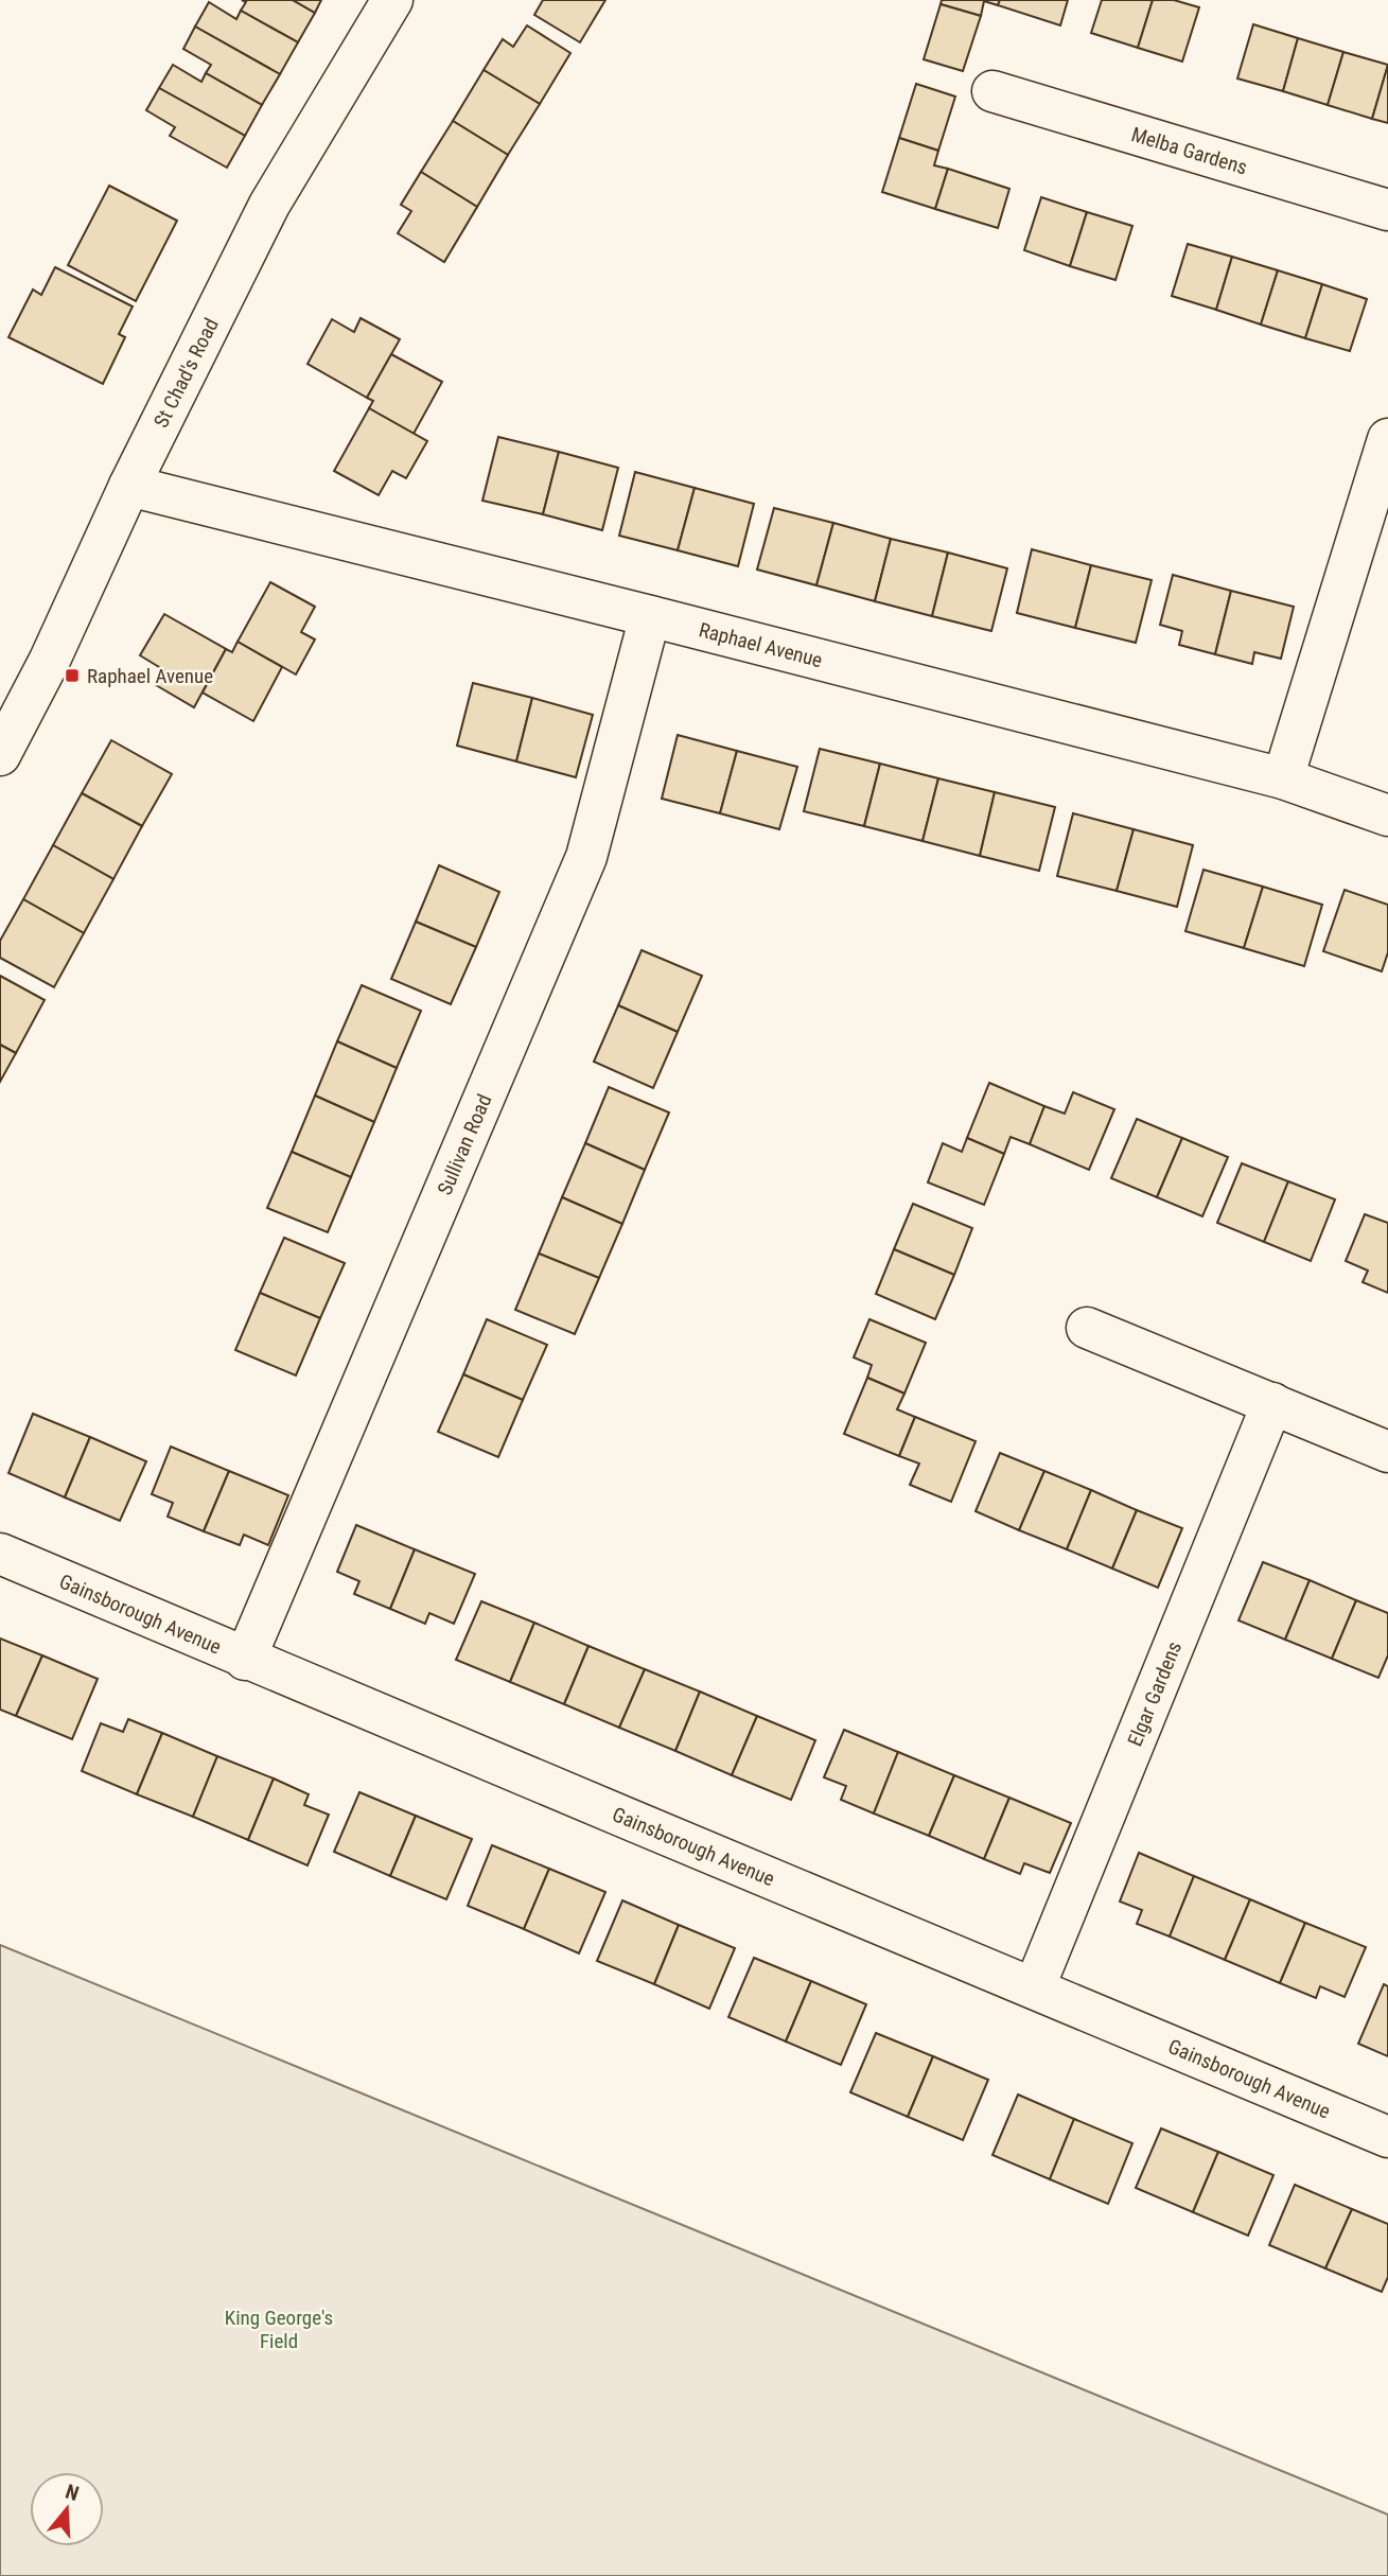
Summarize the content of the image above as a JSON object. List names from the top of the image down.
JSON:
{
  "streets": {
    "street": [
      "Melba Gardens",
      "St Chad's Road",
      "Raphael Avenue",
      "Sullivan Road",
      "Gainsborough Avenue",
      "Elgar Gardens"
    ]
  },
  "crossings": [
    ["St Chad's Road", "Raphael Avenue"],
    ["Raphael Avenue", "Sullivan Road"],
    ["Sullivan Road", "Gainsborough Avenue"],
    ["Gainsborough Avenue", "Elgar Gardens"]
  ],
  "parks": ["King George's Field"],
  "places": {
    "transit": ["Raphael Avenue"]
  },
  "north": "top"
}
